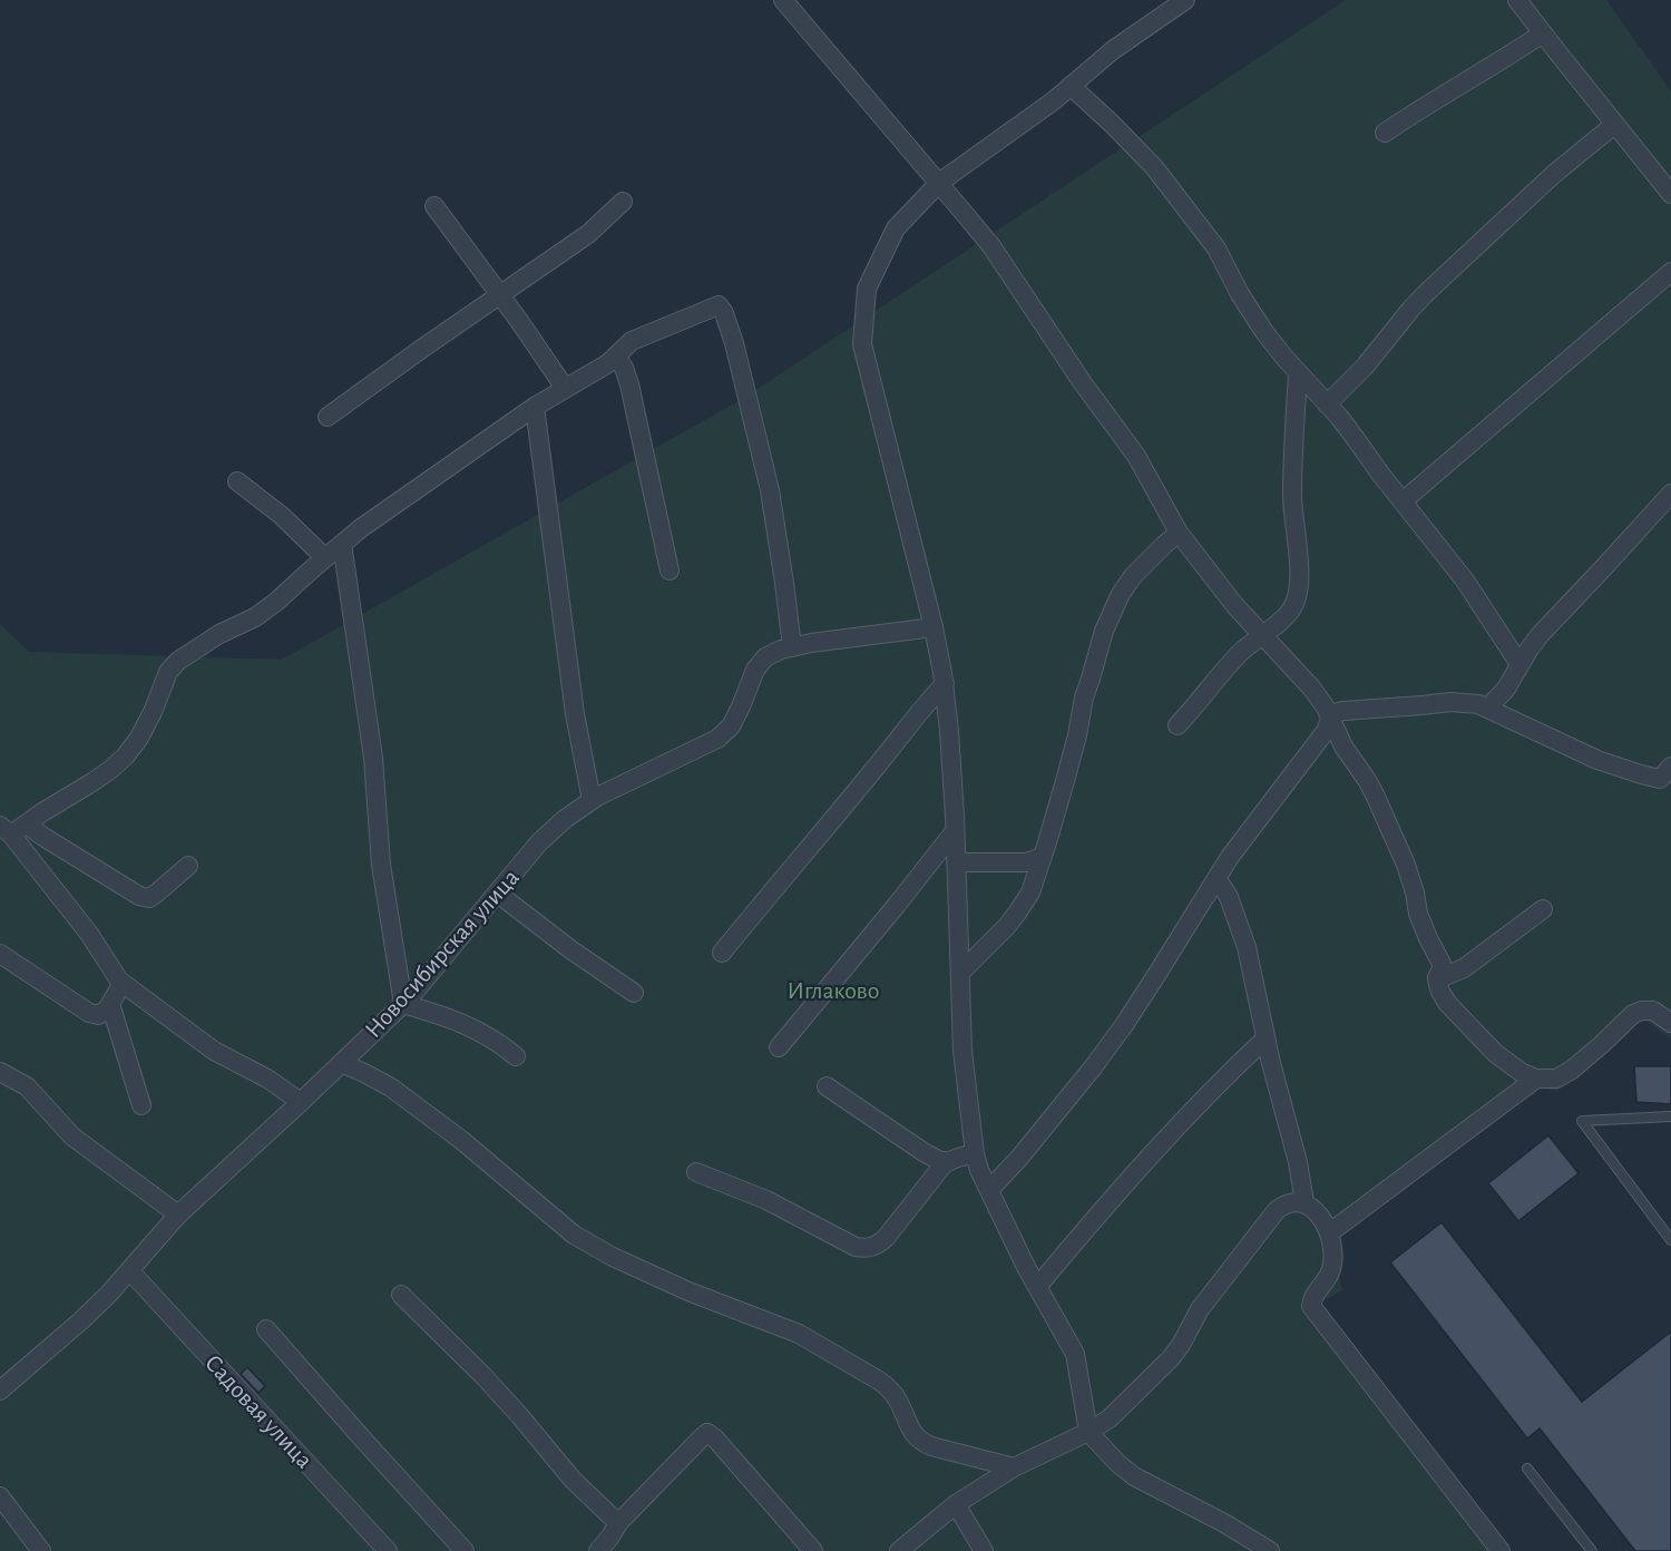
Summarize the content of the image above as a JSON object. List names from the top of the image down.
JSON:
{
  "streets": {
    "street": ["Новосибирская улица", "Садовая улица"]
  },
  "crossings": [
    ["Новосибирская улица", "Садовая улица"]
  ],
  "parks": ["Иглаково"]
}
